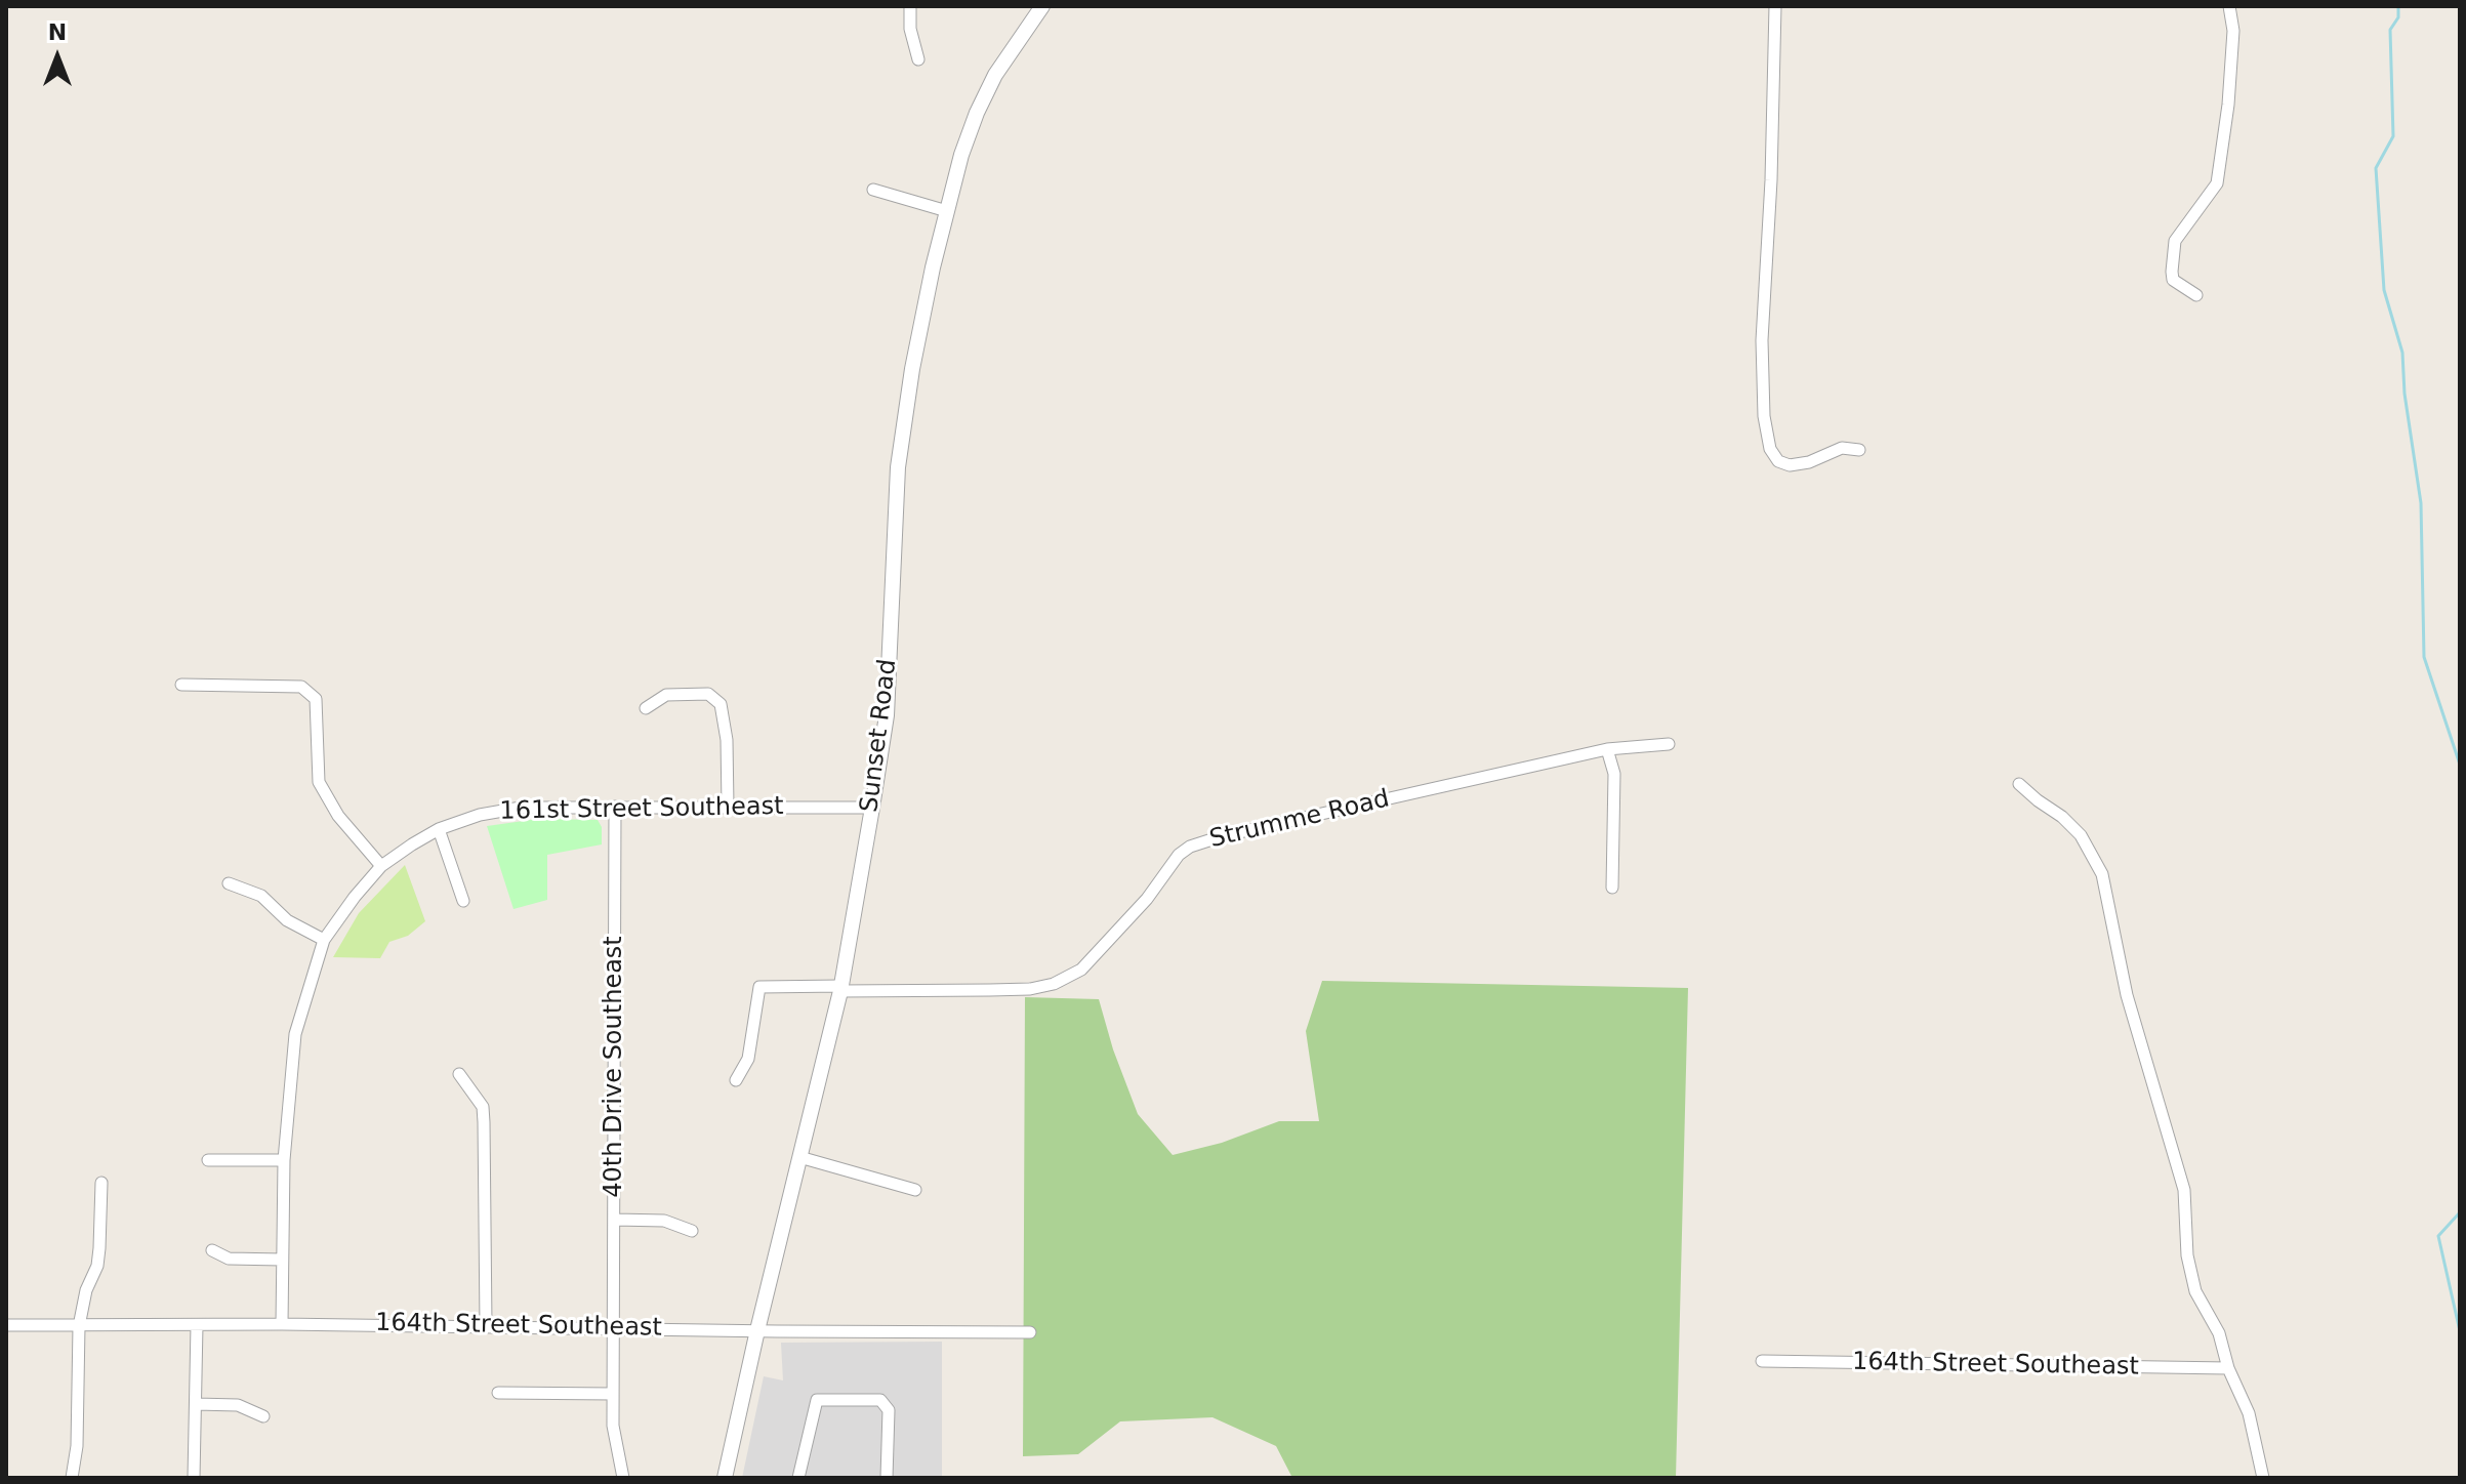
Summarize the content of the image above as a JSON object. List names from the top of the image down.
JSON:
{
  "streets": {
    "street": [
      "Sunset Road",
      "161st Street Southeast",
      "Strumme Road",
      "40th Drive Southeast",
      "164th Street Southeast"
    ]
  },
  "crossings": [
    ["Sunset Road", "161st Street Southeast"],
    ["Sunset Road", "Strumme Road"],
    ["Sunset Road", "164th Street Southeast"],
    ["161st Street Southeast", "40th Drive Southeast"],
    ["161st Street Southeast", "164th Street Southeast"],
    ["40th Drive Southeast", "164th Street Southeast"]
  ],
  "north": "top"
}
